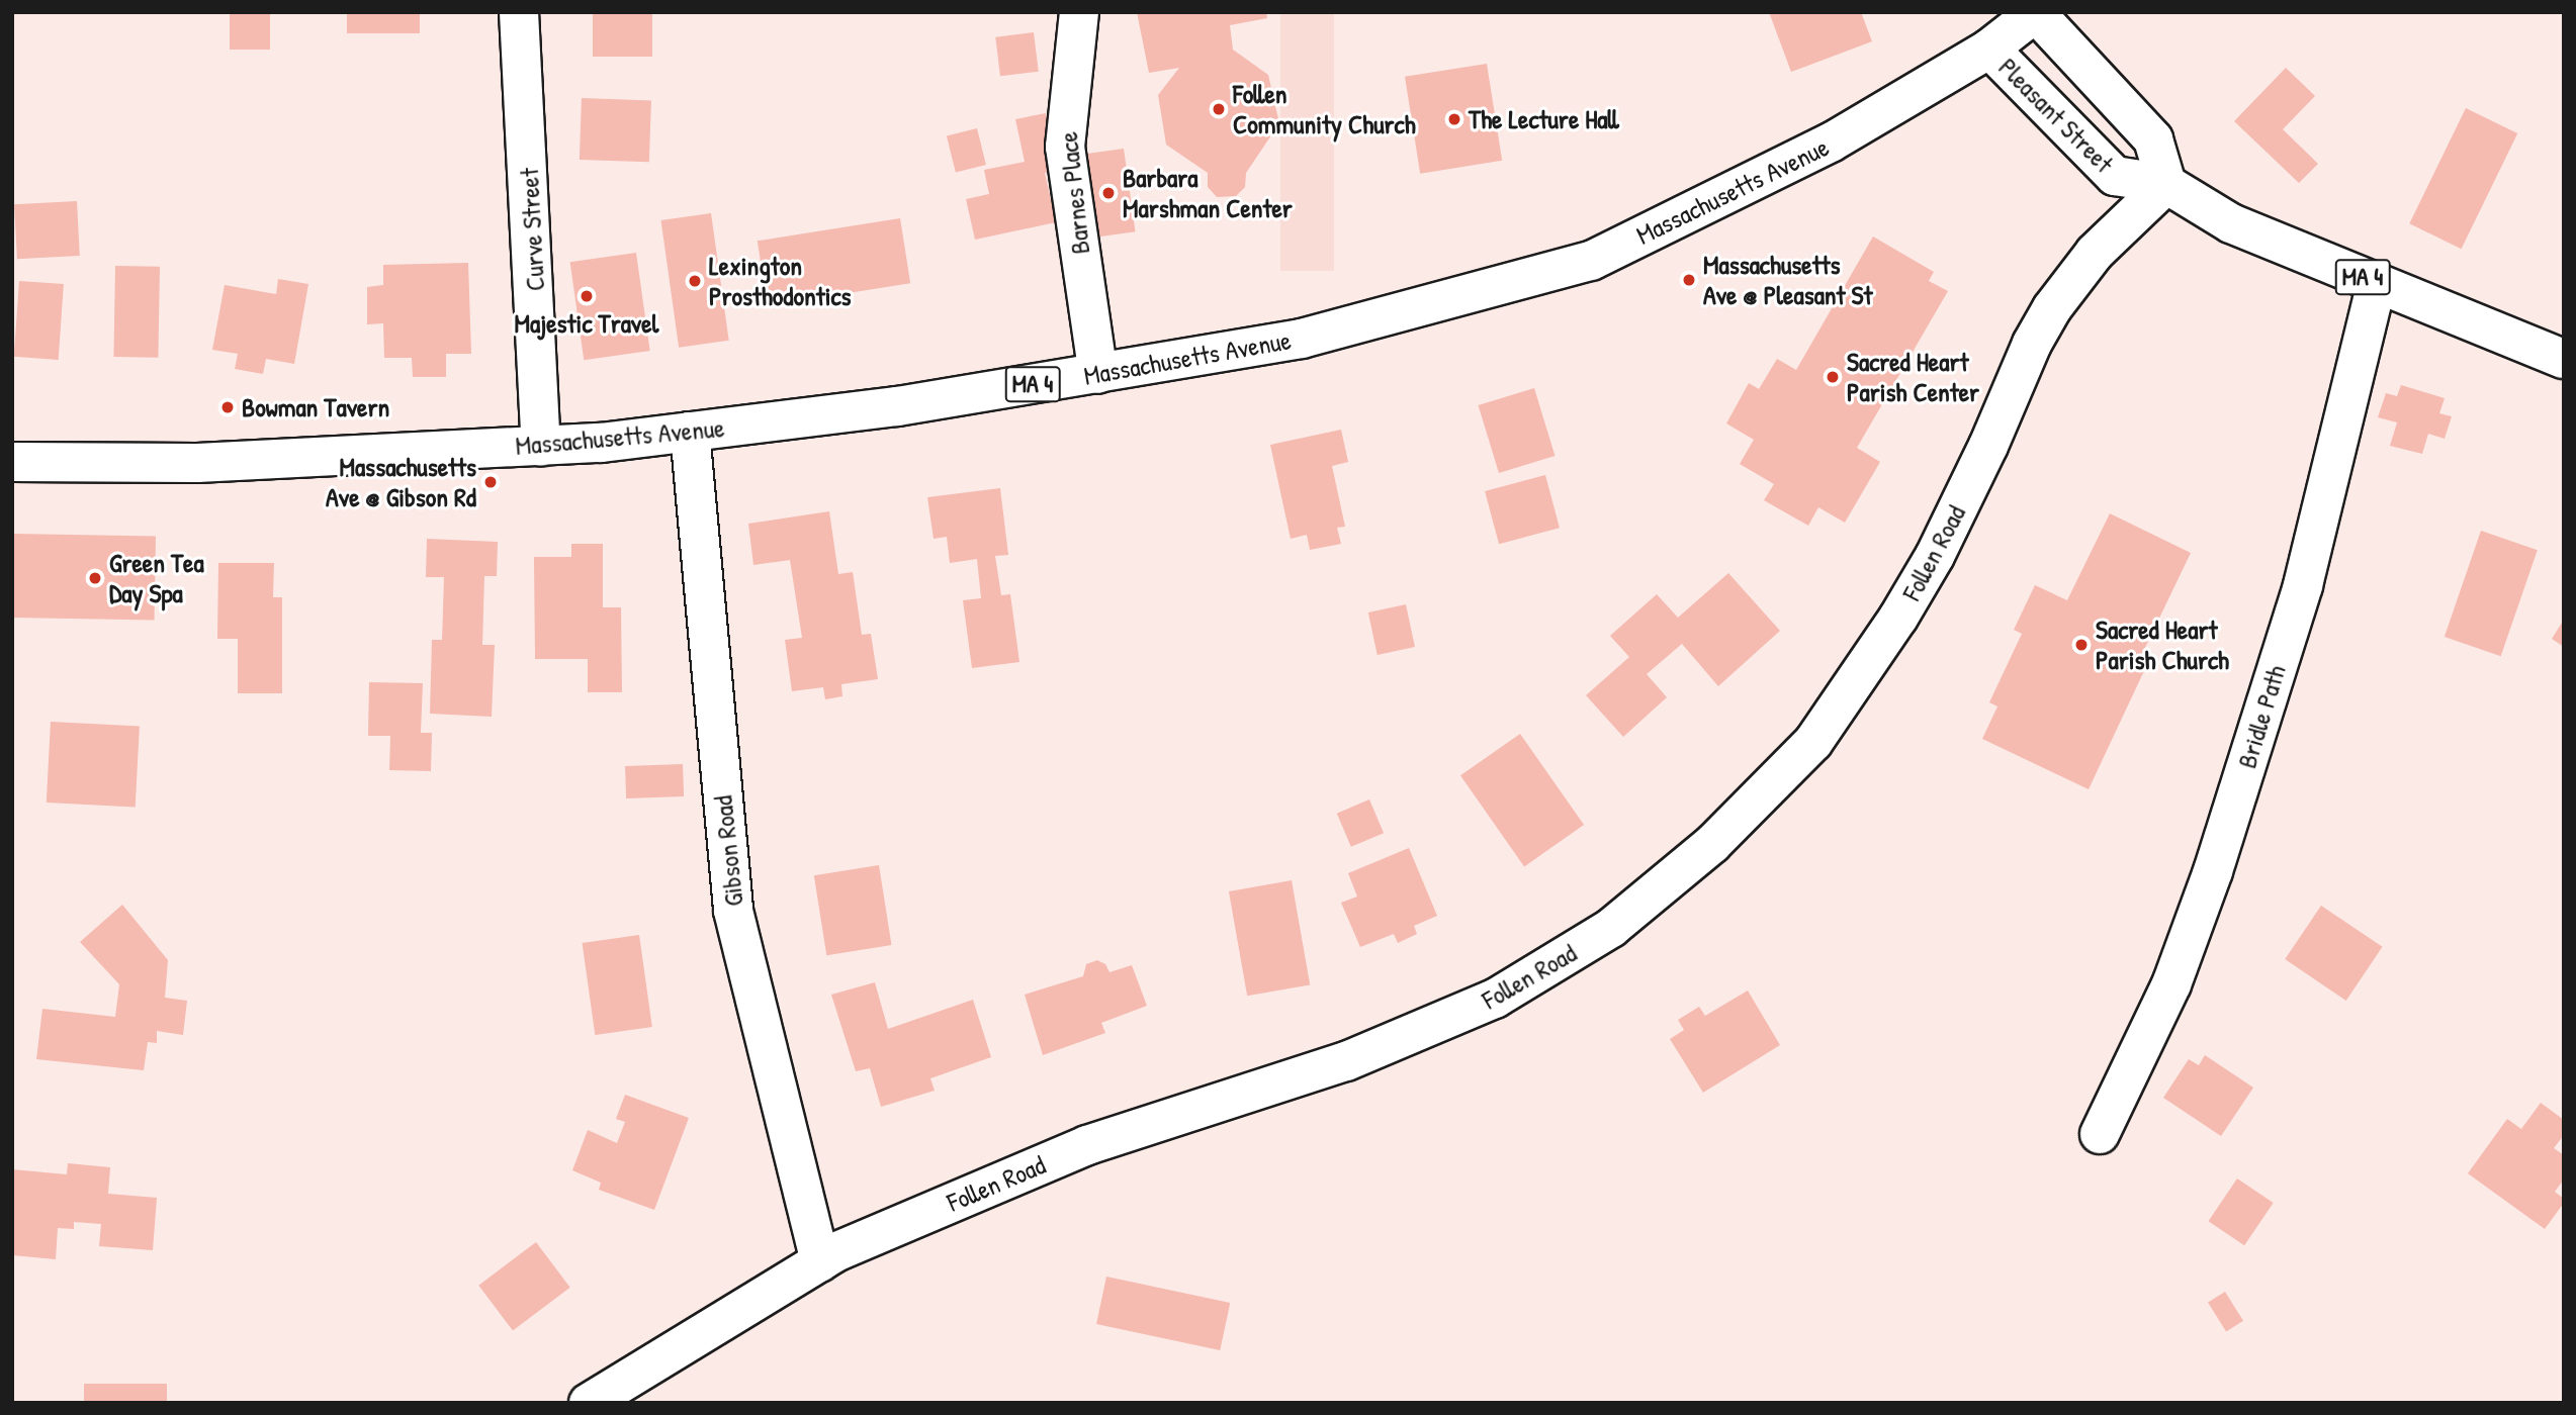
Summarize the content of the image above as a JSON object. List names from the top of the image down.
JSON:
{
  "streets": {
    "street": [
      "Pleasant Street",
      "Massachusetts Avenue",
      "Barnes Place",
      "Curve Street",
      "MA 4",
      "Follen Road",
      "Bridle Path",
      "Gibson Road"
    ]
  },
  "crossings": [
    ["Pleasant Street", "Massachusetts Avenue"],
    ["Pleasant Street", "Follen Road"],
    ["Pleasant Street", "Bridle Path"],
    ["Massachusetts Avenue", "Barnes Place"],
    ["Massachusetts Avenue", "Curve Street"],
    ["Massachusetts Avenue", "Gibson Road"],
    ["Follen Road", "Gibson Road"]
  ],
  "places": [
    "Follen Community Church",
    "The Lecture Hall",
    "Barbara Marshman Center",
    "Massachusetts Ave @ Pleasant St",
    "Lexington Prosthodontics",
    "Majestic Travel",
    "Sacred Heart Parish Center",
    "Bowman Tavern",
    "Massachusetts Ave @ Gibson Rd",
    "Green Tea Day Spa",
    "Sacred Heart Parish Church"
  ]
}
